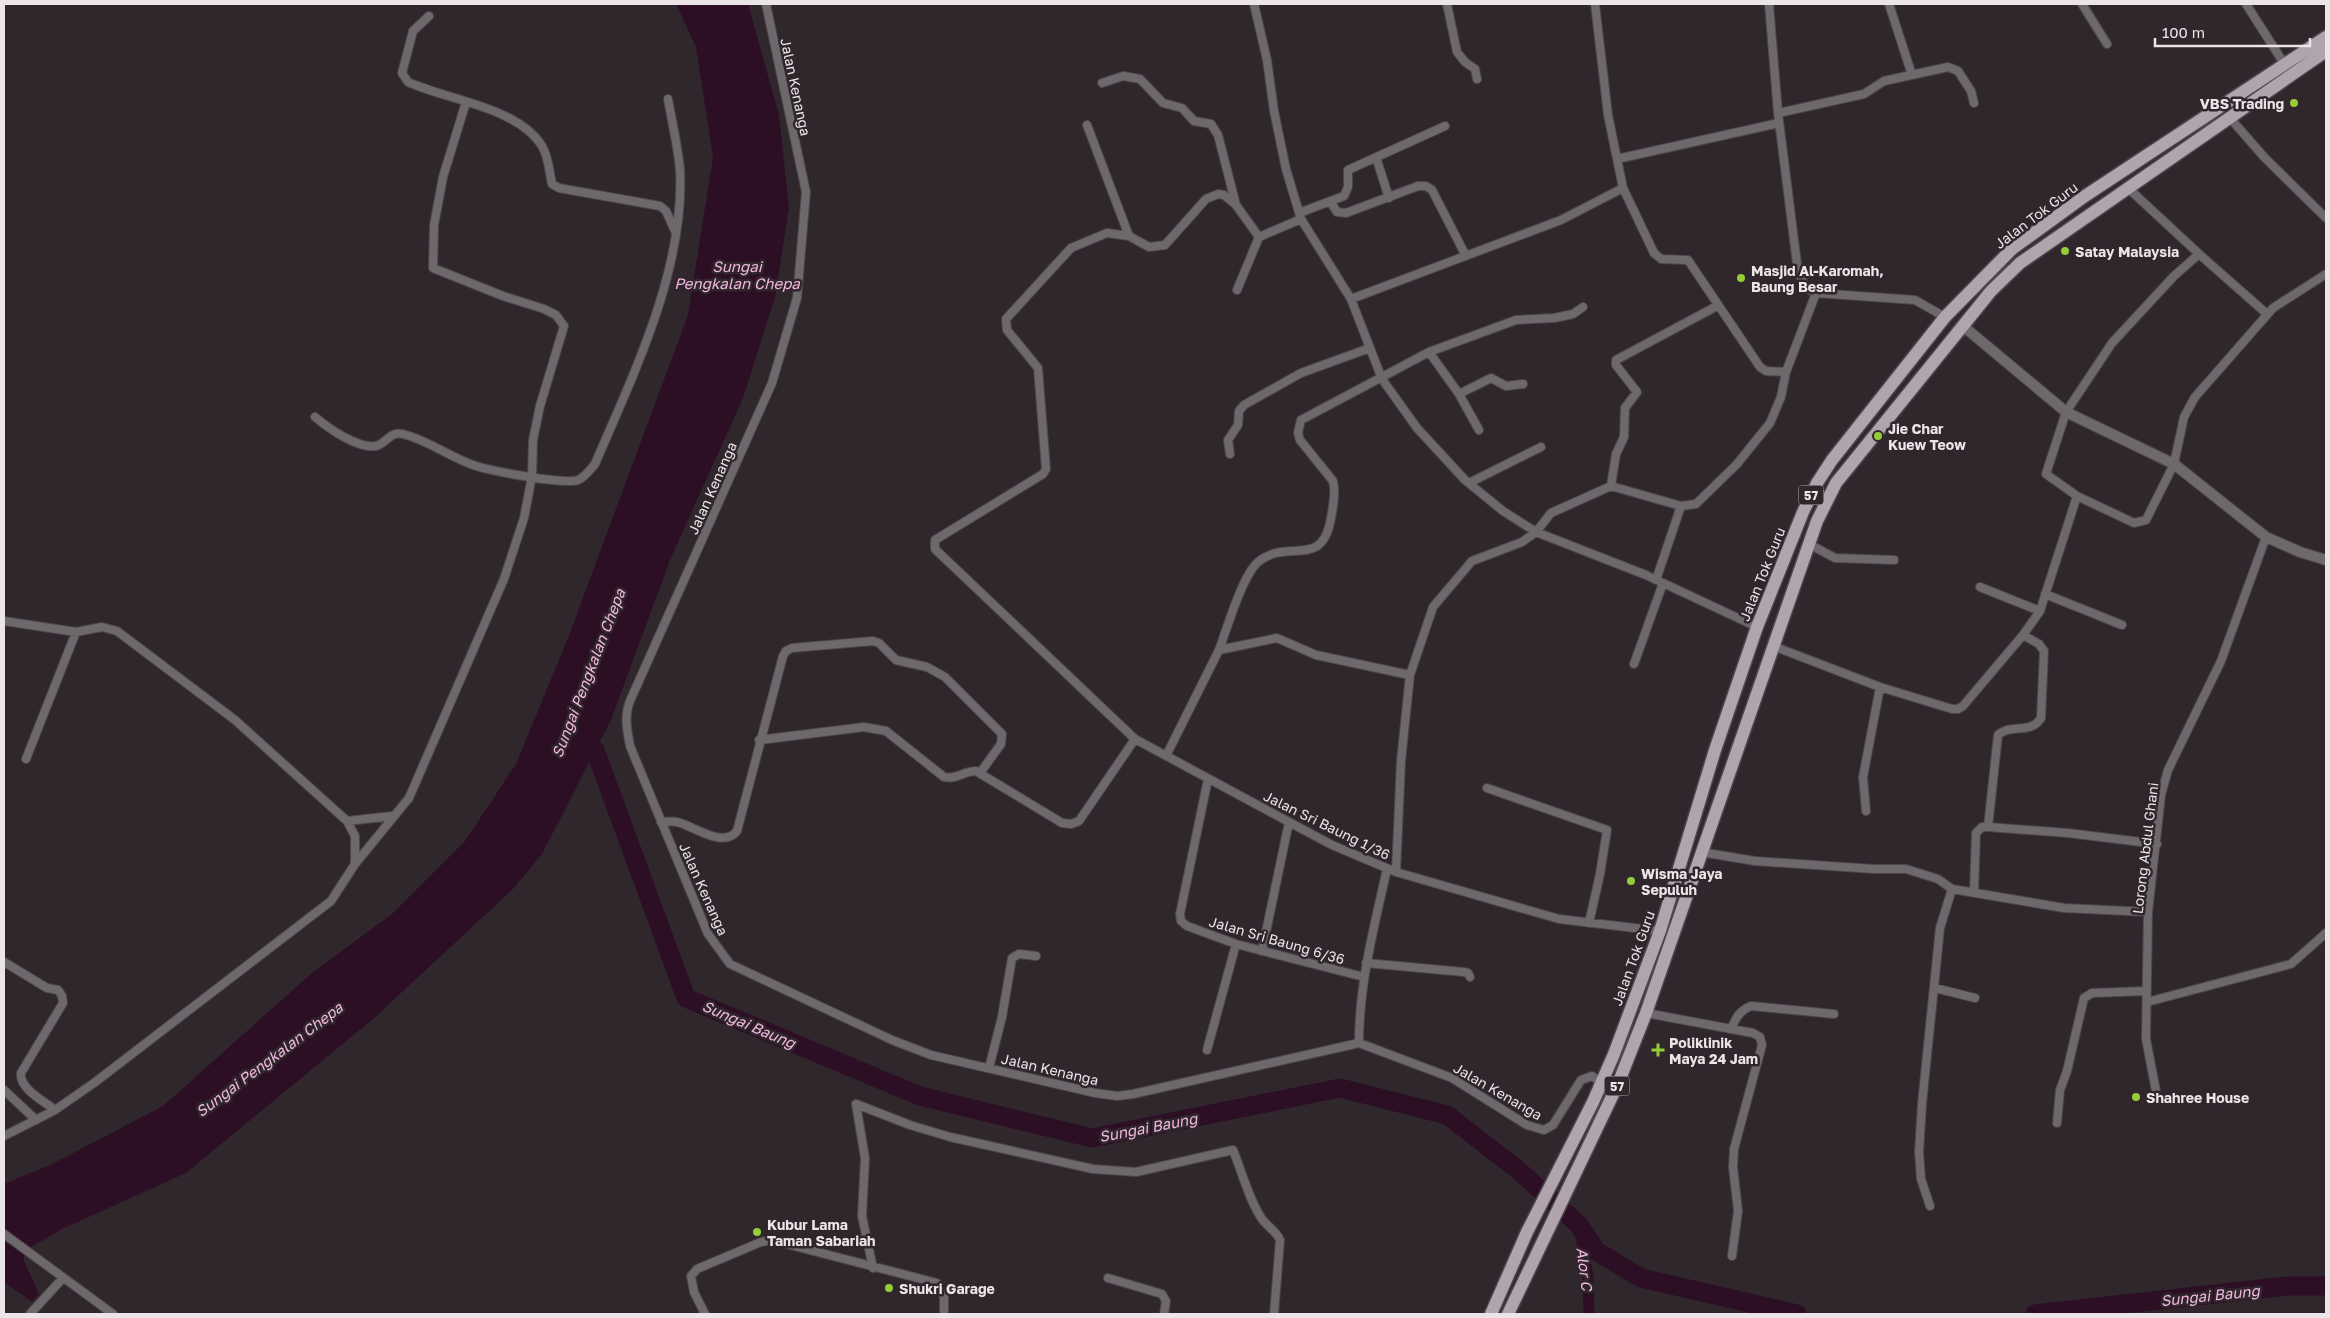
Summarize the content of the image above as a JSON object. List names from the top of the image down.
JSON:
{
  "streets": {
    "main road": ["Jalan Tok Guru", "57"],
    "street": [
      "Jalan Kenanga",
      "Jalan Sri Baung 1/36",
      "Lorong Abdul Ghani",
      "Jalan Sri Baung 6/36"
    ]
  },
  "crossings": [
    ["Jalan Kenanga", "Jalan Tok Guru"],
    ["Jalan Tok Guru", "Jalan Sri Baung 1/36"],
    ["Jalan Sri Baung 1/36", "Jalan Sri Baung 6/36"]
  ],
  "water": ["Sungai Pengkalan Chepa", "Sungai Baung", "Alor C"],
  "places": {
    "other": [
      "VBS Trading",
      "Satay Malaysia",
      "Masjid Al-Karomah, Baung Besar",
      "Jie Char Kuew Teow",
      "Wisma Jaya Sepuluh",
      "Shahree House",
      "Kubur Lama Taman Sabariah",
      "Shukri Garage"
    ],
    "health": ["Poliklinik Maya 24 Jam"]
  },
  "scale_bar": "100 m"
}
